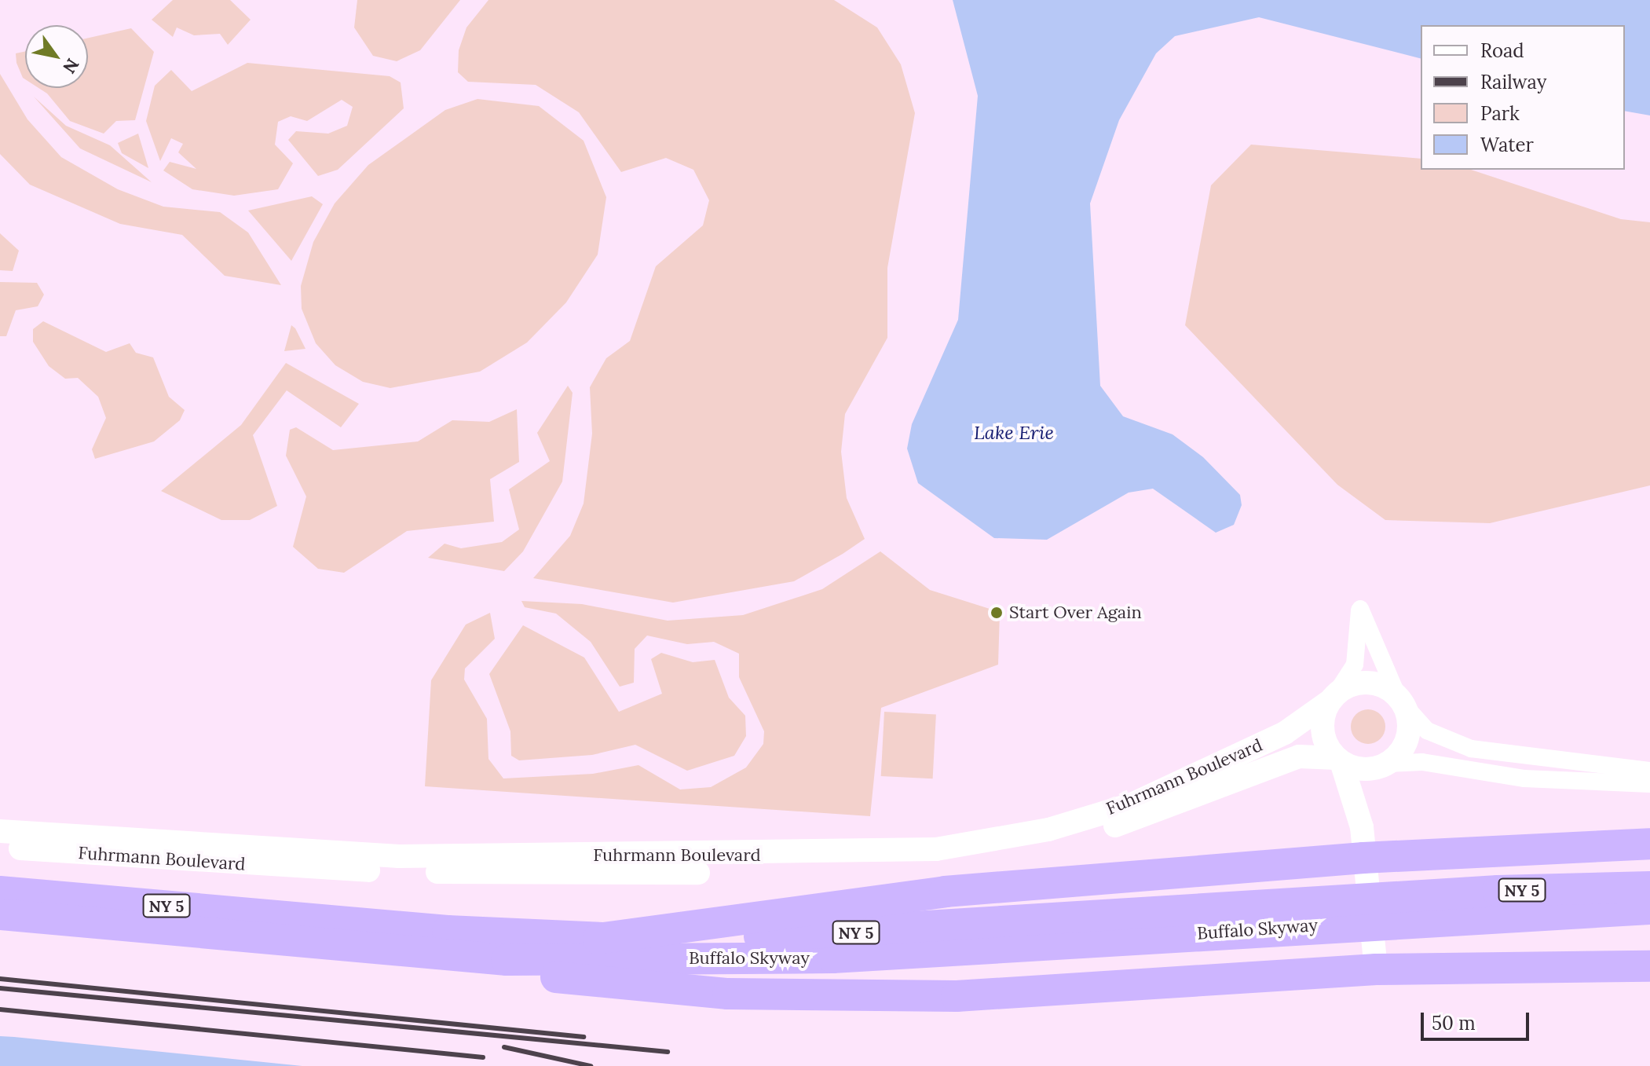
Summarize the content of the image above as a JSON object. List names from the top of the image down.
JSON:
{
  "streets": {
    "highway": ["NY 5", "Buffalo Skyway"],
    "street": ["Fuhrmann Boulevard"]
  },
  "water": ["Lake Erie"],
  "places": ["Start Over Again"],
  "legend": [
    "Road",
    "Railway",
    "Park",
    "Water"
  ],
  "scale_bar": "50 m",
  "north": "bottom right"
}
